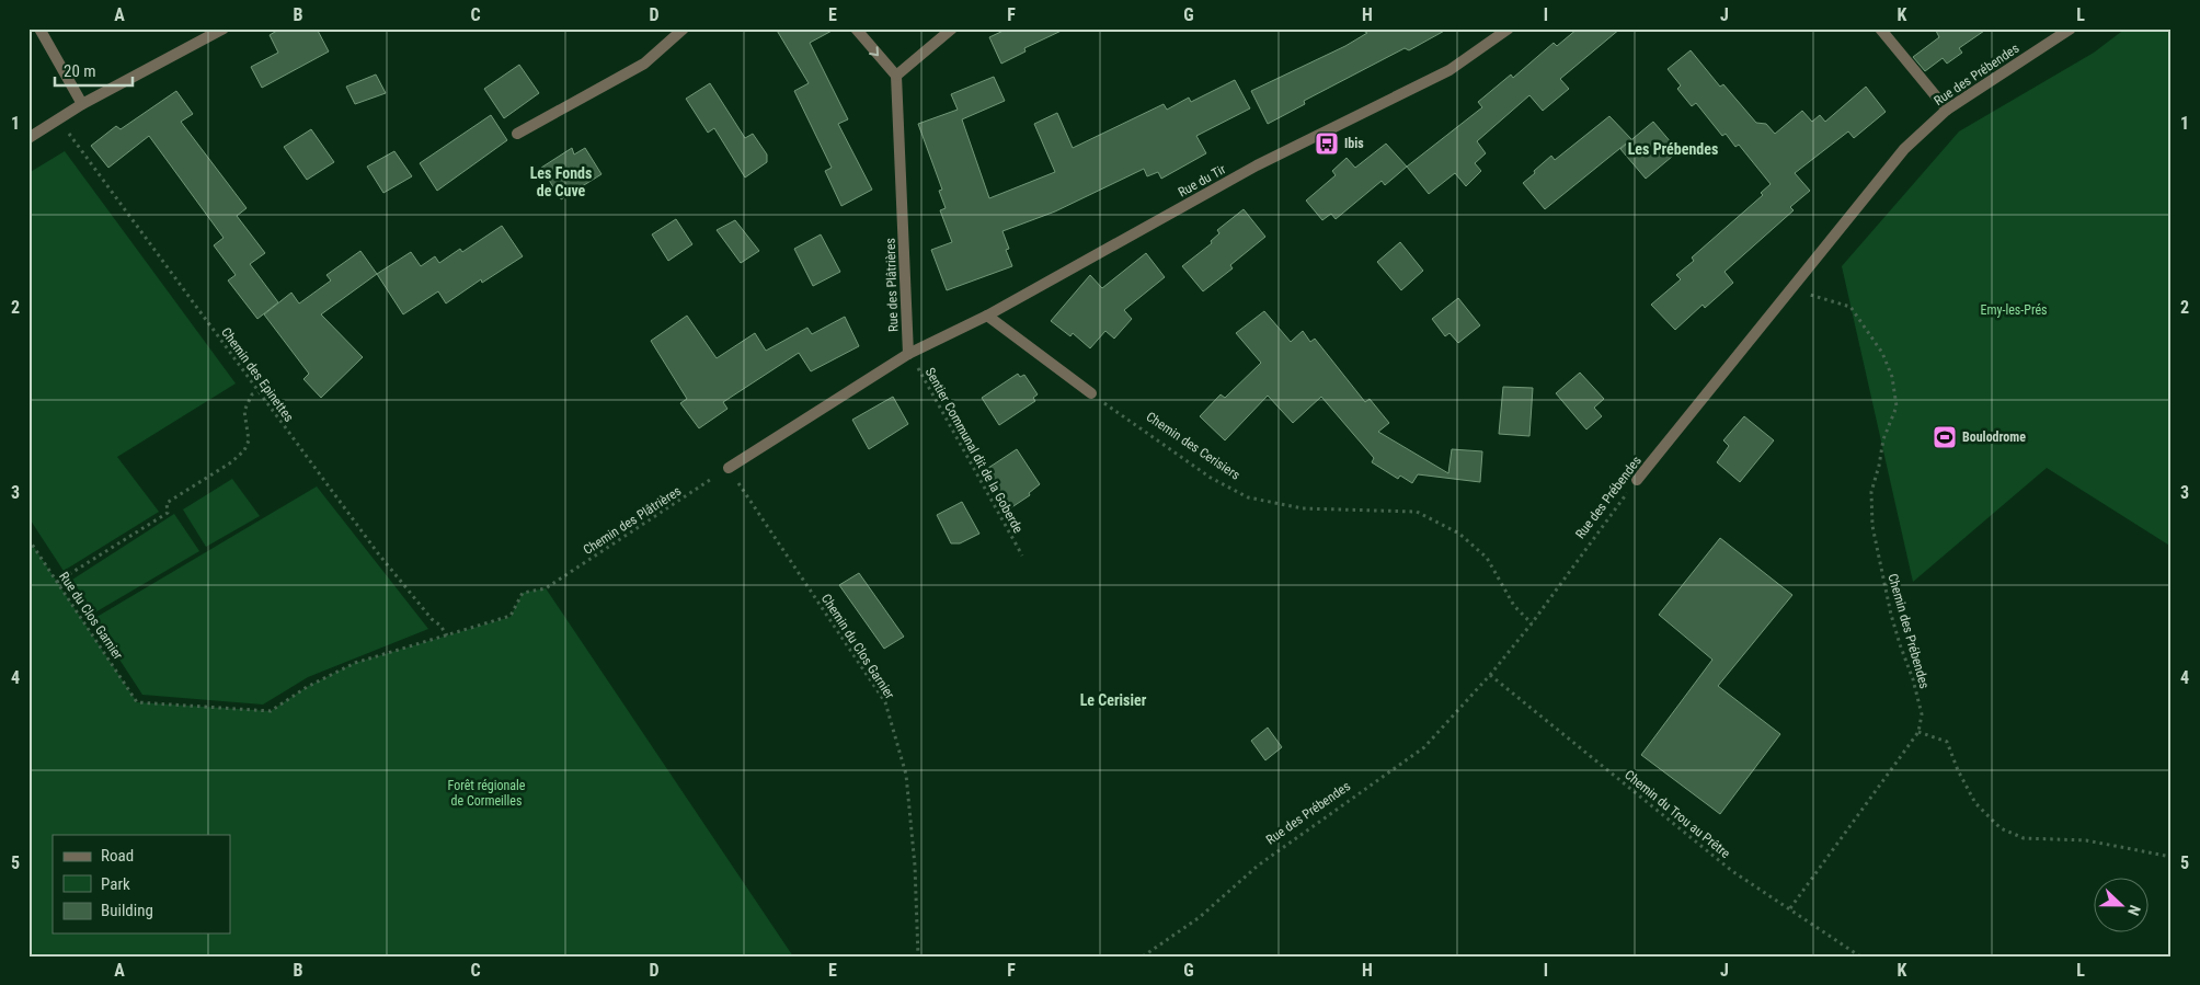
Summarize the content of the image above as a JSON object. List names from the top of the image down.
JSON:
{
  "streets": {
    "street": ["Rue des Prébendes", "Rue du Tir", "Rue des Plâtrières"],
    "path": [
      "Chemin des Epinettes",
      "Chemin des Cerisiers",
      "Sentier Communal dit de la Goberde",
      "Chemin des Plâtrières",
      "Rue du Clos Garnier",
      "Chemin des Prébendes",
      "Chemin du Clos Garnier",
      "Chemin du Trou au Prêtre"
    ]
  },
  "crossings": [
    ["Rue des Prébendes", "Chemin des Cerisiers"],
    ["Rue des Prébendes", "Chemin des Prébendes"],
    ["Rue des Prébendes", "Chemin du Trou au Prêtre"],
    ["Rue du Tir", "Rue des Plâtrières"],
    ["Rue du Tir", "Sentier Communal dit de la Goberde"],
    ["Rue des Plâtrières", "Sentier Communal dit de la Goberde"],
    ["Chemin des Epinettes", "Chemin des Plâtrières"],
    ["Chemin des Epinettes", "Rue du Clos Garnier"],
    ["Chemin des Plâtrières", "Rue du Clos Garnier"],
    ["Chemin des Plâtrières", "Chemin du Clos Garnier"]
  ],
  "districts": ["Les Prébendes", "Les Fonds de Cuve", "Le Cerisier"],
  "parks": ["Emy-les-Prés", "Forêt régionale de Cormeilles"],
  "places": {
    "bus stop": ["Ibis"],
    "sports": ["Boulodrome"]
  },
  "legend": ["Road", "Park", "Building"],
  "scale_bar": "20 m",
  "north": "right",
  "grid": {
    "columns": [
      "A",
      "B",
      "C",
      "D",
      "E",
      "F",
      "G",
      "H",
      "I",
      "J",
      "K",
      "L"
    ],
    "rows": [
      "1",
      "2",
      "3",
      "4",
      "5"
    ]
  }
}
